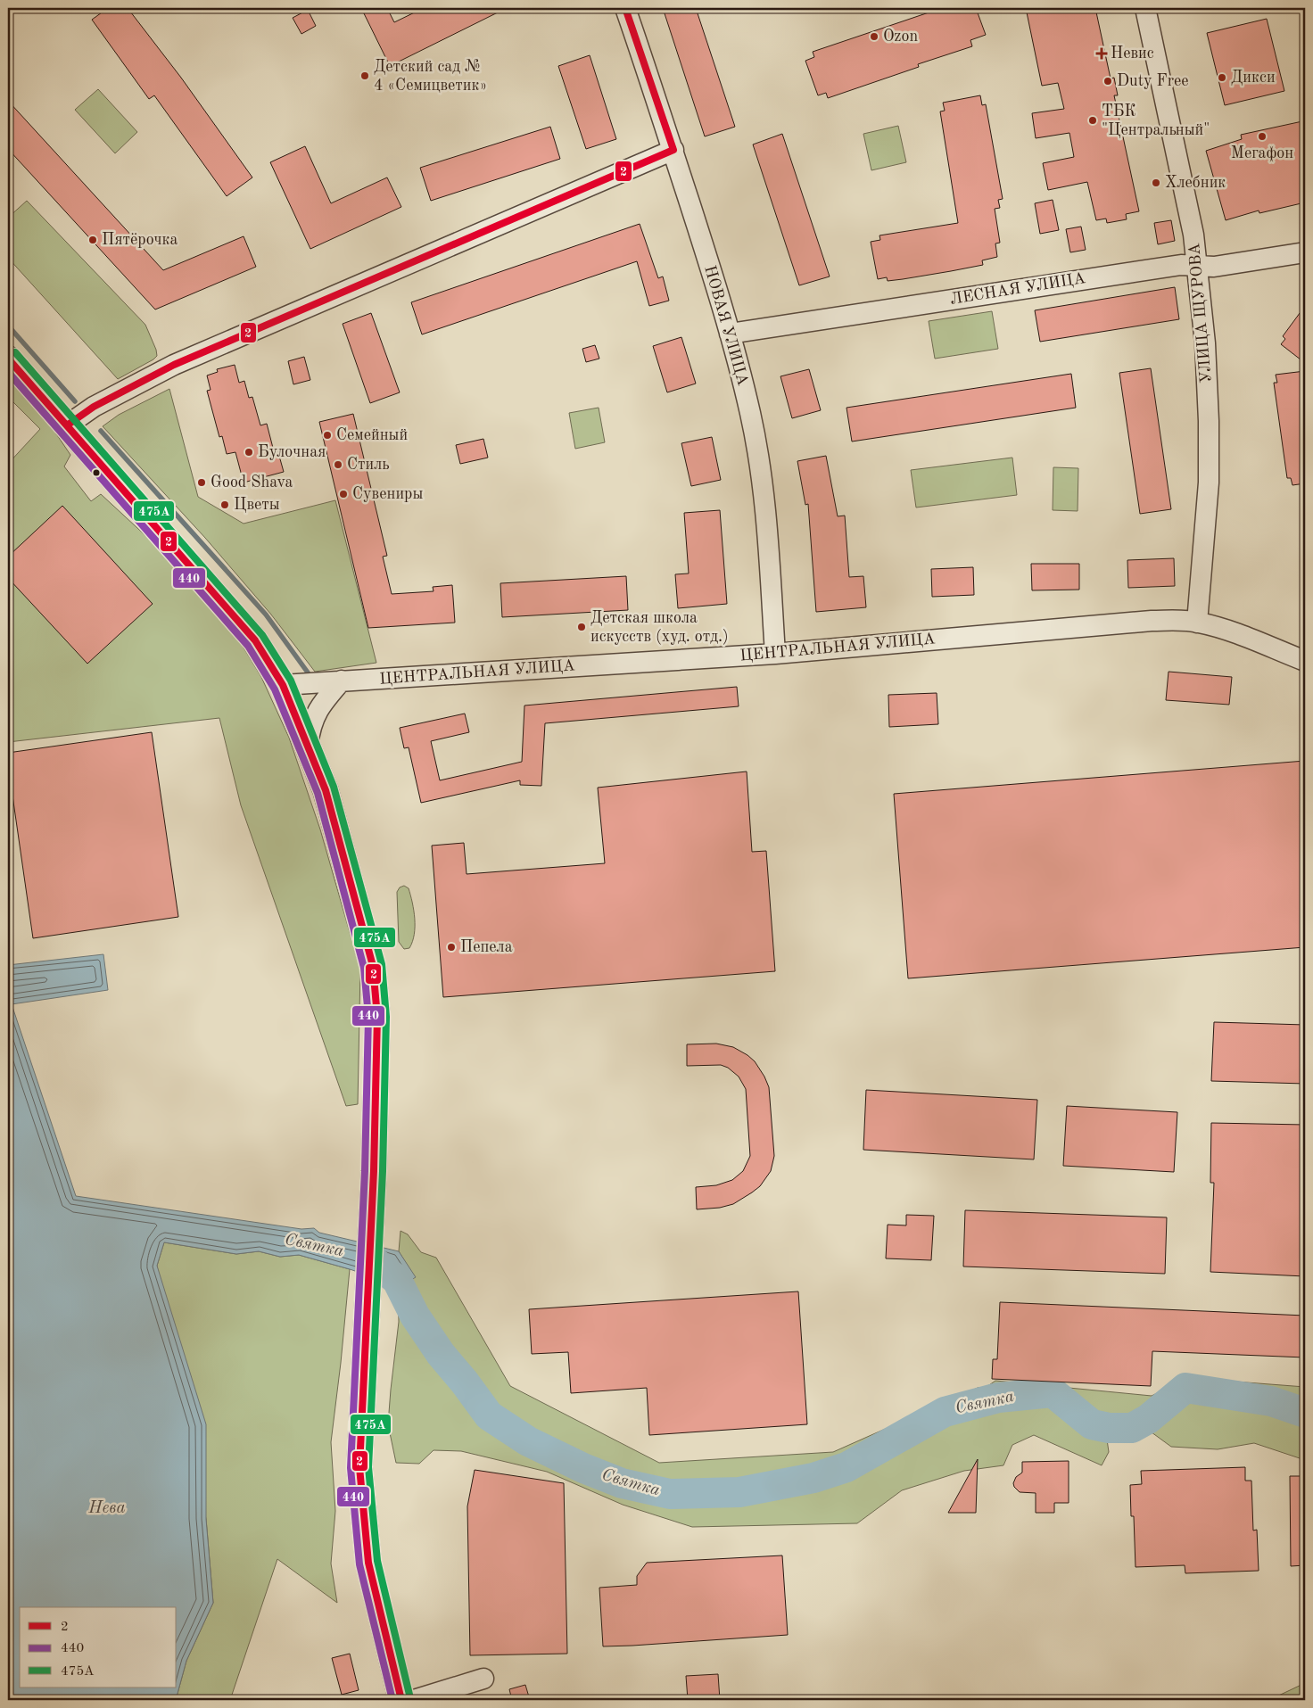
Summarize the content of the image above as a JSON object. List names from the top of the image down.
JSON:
{
  "streets": {
    "street": [
      "ЛЕСНАЯ УЛИЦА",
      "УЛИЦА ЩУРОВА",
      "НОВАЯ УЛИЦА",
      "ЦЕНТРАЛЬНАЯ УЛИЦА"
    ]
  },
  "crossings": [
    ["ЛЕСНАЯ УЛИЦА", "УЛИЦА ЩУРОВА"],
    ["ЛЕСНАЯ УЛИЦА", "НОВАЯ УЛИЦА"],
    ["УЛИЦА ЩУРОВА", "ЦЕНТРАЛЬНАЯ УЛИЦА"],
    ["НОВАЯ УЛИЦА", "ЦЕНТРАЛЬНАЯ УЛИЦА"]
  ],
  "water": ["Святка", "Нева"],
  "places": {
    "other": [
      "Ozon",
      "Детский сад № 4 «Семицветик»",
      "Дикси",
      "Duty Free",
      "ТБК \"Центральный\"",
      "Мегафон",
      "Хлебник",
      "Пятёрочка",
      "Семейный",
      "Булочная",
      "Стиль",
      "Good Shava",
      "Сувениры",
      "Цветы",
      "Детская школа искусств (худ. отд.)",
      "Пепела"
    ],
    "health": ["Невис"]
  },
  "lines": ["transit line 2", "transit line 475А", "transit line 440"],
  "legend": ["2", "440", "475А"]
}
